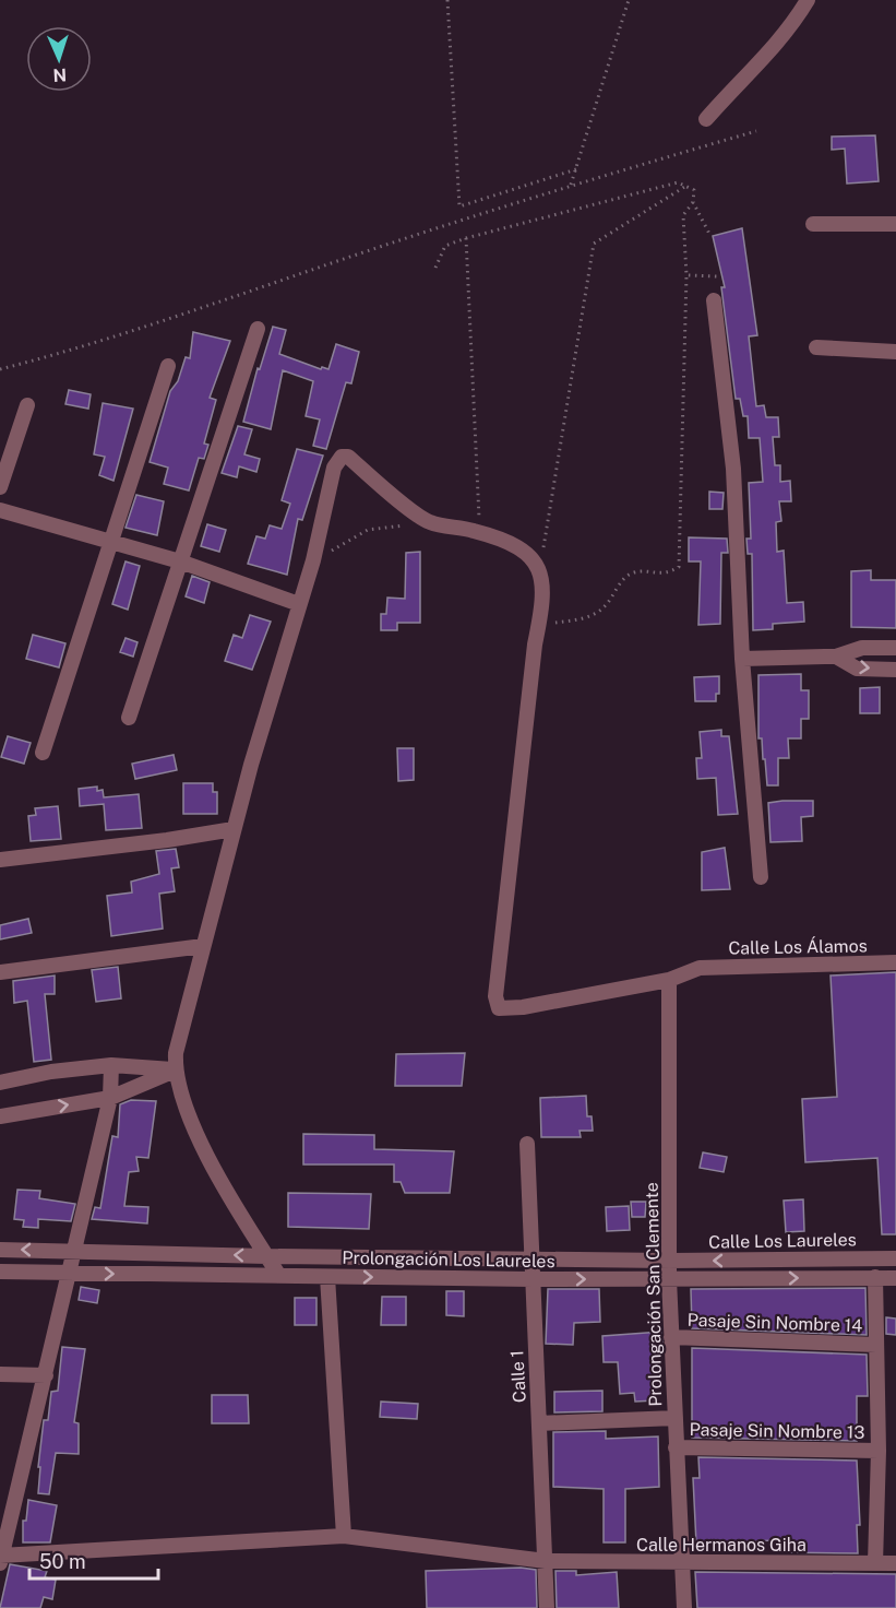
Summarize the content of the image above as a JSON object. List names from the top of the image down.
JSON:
{
  "streets": {
    "street": [
      "Calle Los Álamos",
      "Calle Los Laureles",
      "Prolongación Los Laureles",
      "Prolongación San Clemente",
      "Pasaje Sin Nombre 14",
      "Calle 1",
      "Pasaje Sin Nombre 13",
      "Calle Hermanos Giha"
    ]
  },
  "crossings": [
    ["Calle Los Álamos", "Prolongación San Clemente"],
    ["Calle Los Laureles", "Prolongación Los Laureles"],
    ["Calle Los Laureles", "Prolongación San Clemente"],
    ["Prolongación Los Laureles", "Prolongación San Clemente"],
    ["Prolongación Los Laureles", "Calle 1"],
    ["Prolongación San Clemente", "Pasaje Sin Nombre 14"],
    ["Prolongación San Clemente", "Pasaje Sin Nombre 13"],
    ["Prolongación San Clemente", "Calle Hermanos Giha"],
    ["Calle 1", "Calle Hermanos Giha"]
  ],
  "one_way": ["Calle Los Laureles"],
  "scale_bar": "50 m",
  "north": "bottom"
}
